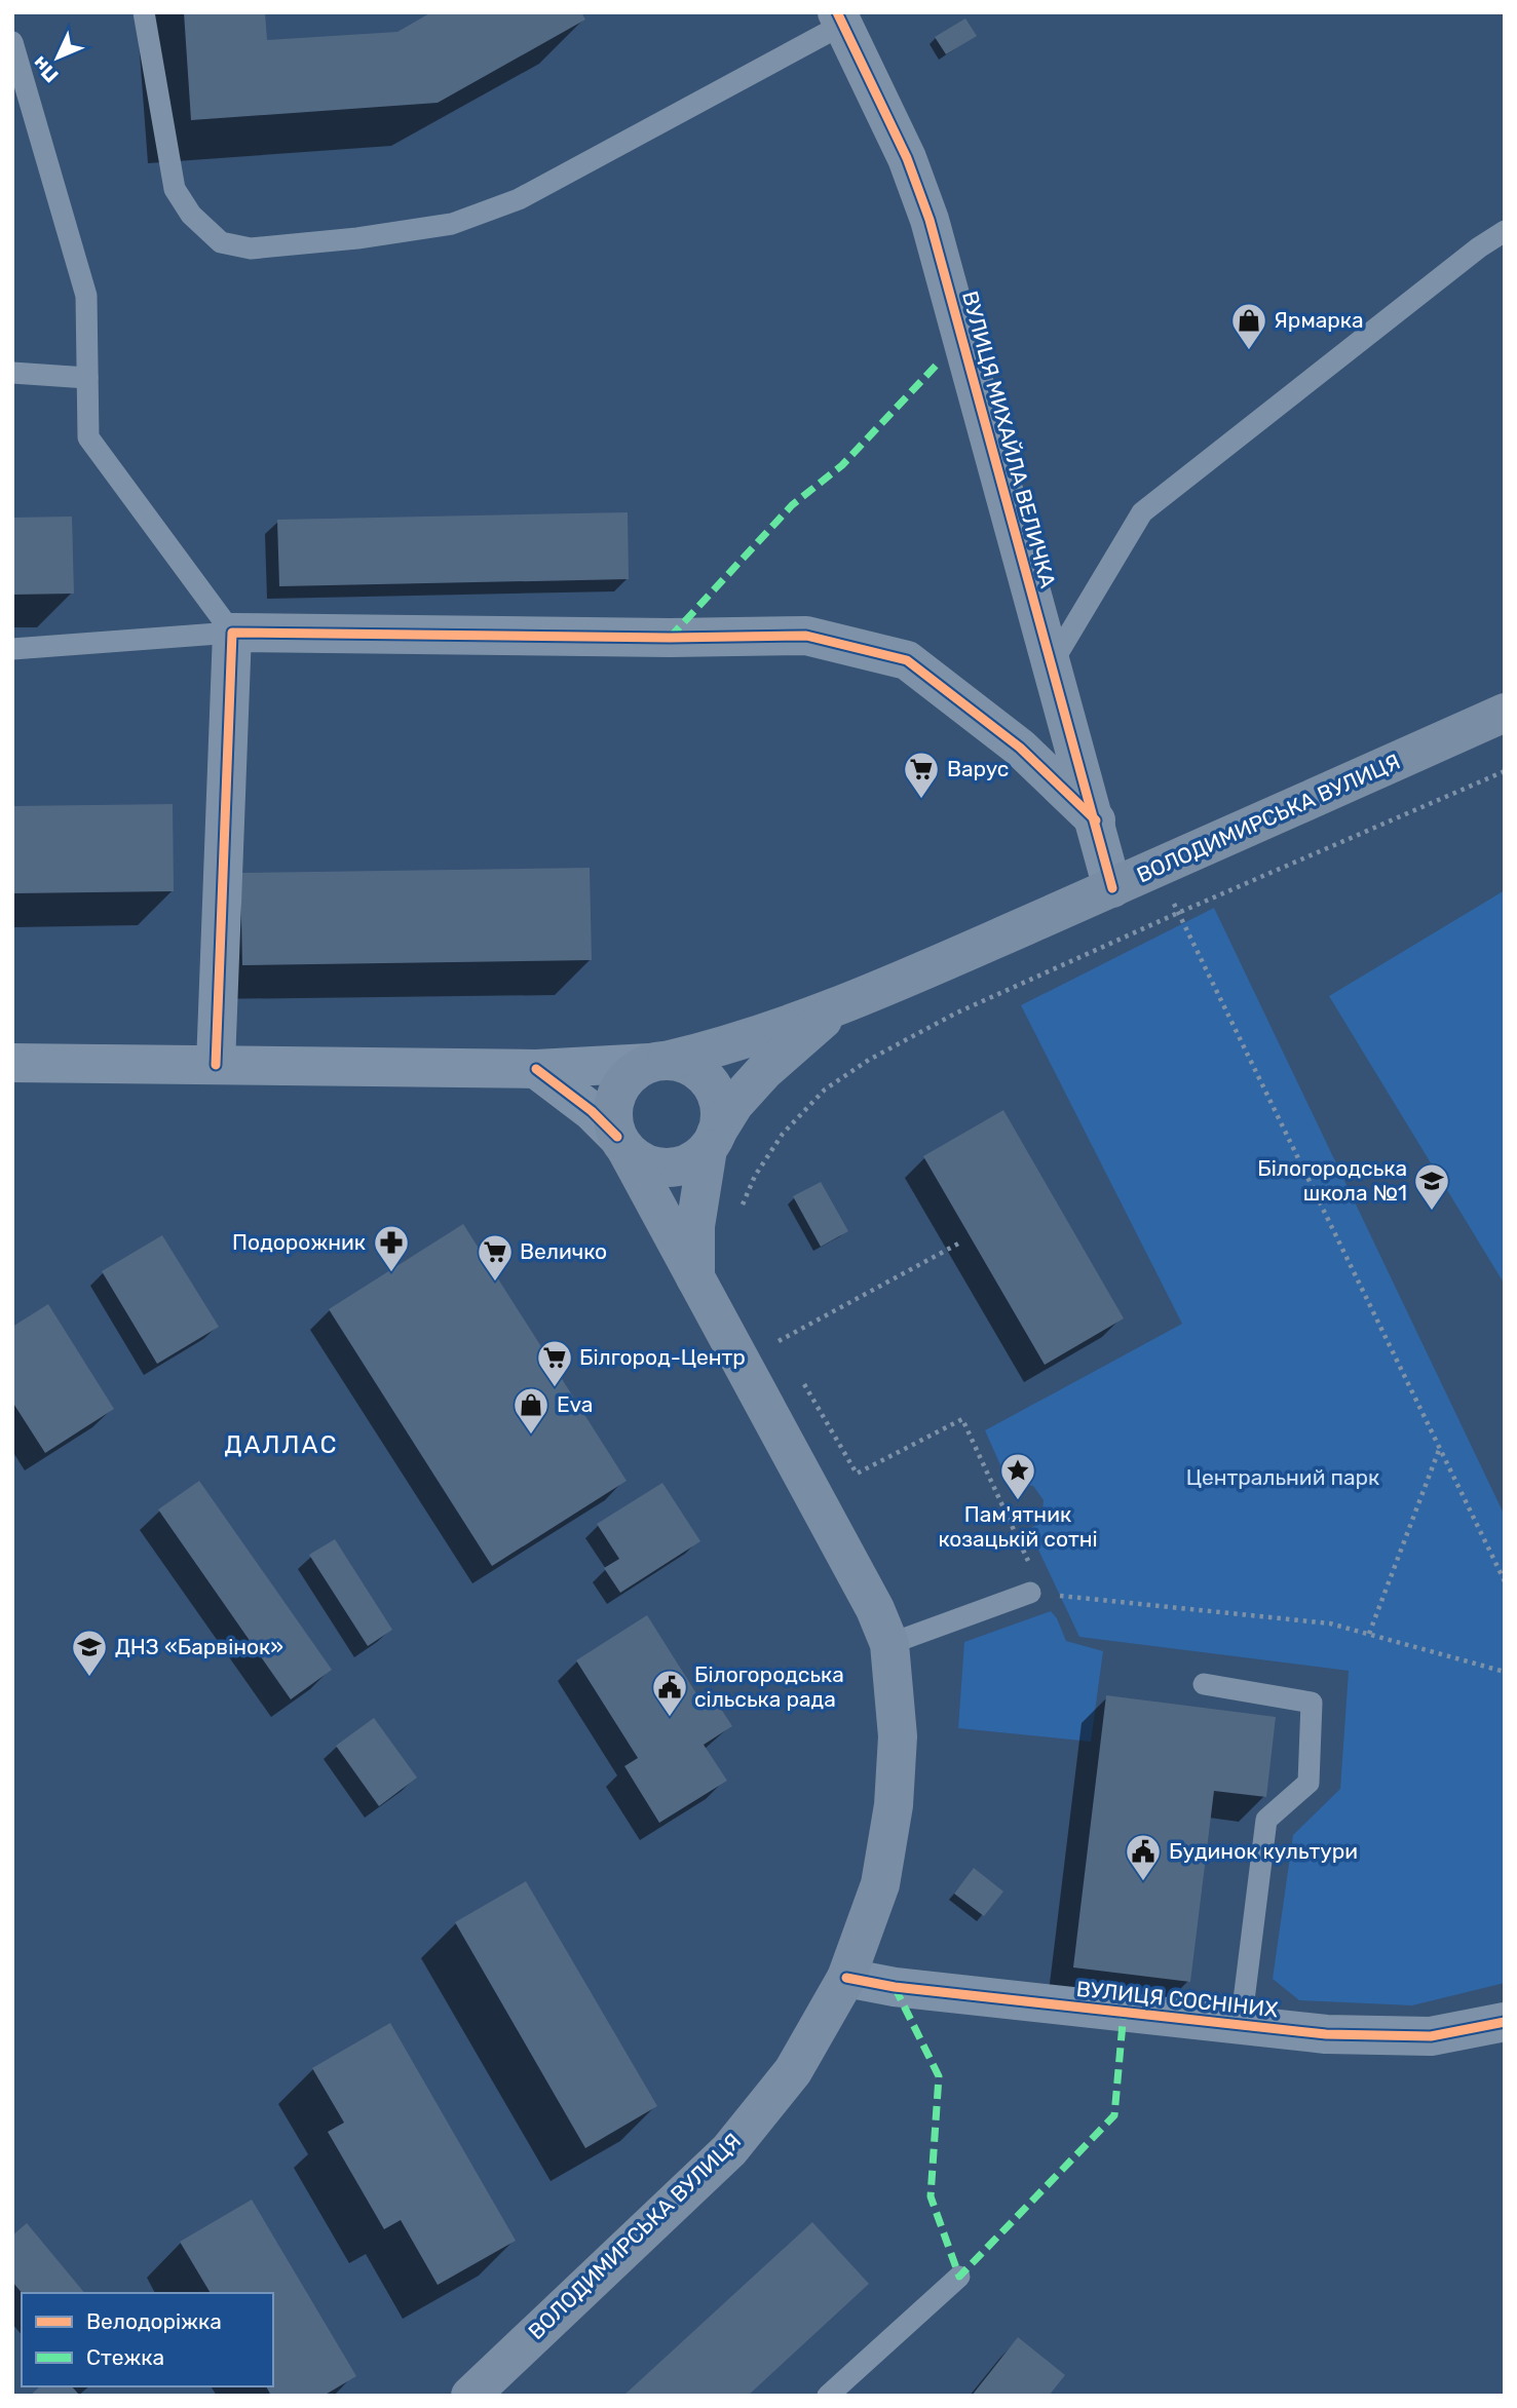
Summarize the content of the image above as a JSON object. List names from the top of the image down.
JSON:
{
  "streets": {
    "main road": ["ВОЛОДИМИРСЬКА ВУЛИЦЯ"],
    "street": ["ВУЛИЦЯ МИХАЙЛА ВЕЛИЧКА", "ВУЛИЦЯ СОСНІНИХ"]
  },
  "crossings": [
    ["ВУЛИЦЯ МИХАЙЛА ВЕЛИЧКА", "ВОЛОДИМИРСЬКА ВУЛИЦЯ"],
    ["ВОЛОДИМИРСЬКА ВУЛИЦЯ", "ВУЛИЦЯ СОСНІНИХ"]
  ],
  "districts": ["ДАЛЛАС"],
  "parks": ["Центральний парк"],
  "places": {
    "shop": ["Ярмарка", "Eva"],
    "supermarket": ["Варус", "Величко", "Білгород-Центр"],
    "school or university": ["Білогородська школа №1", "ДНЗ «Барвінок»"],
    "pharmacy": ["Подорожник"],
    "place": ["Пам'ятник козацькій сотні"],
    "public building": ["Білогородська сільська рада", "Будинок культури"]
  },
  "legend": ["Велодоріжка", "Стежка"],
  "north": "bottom left"
}
